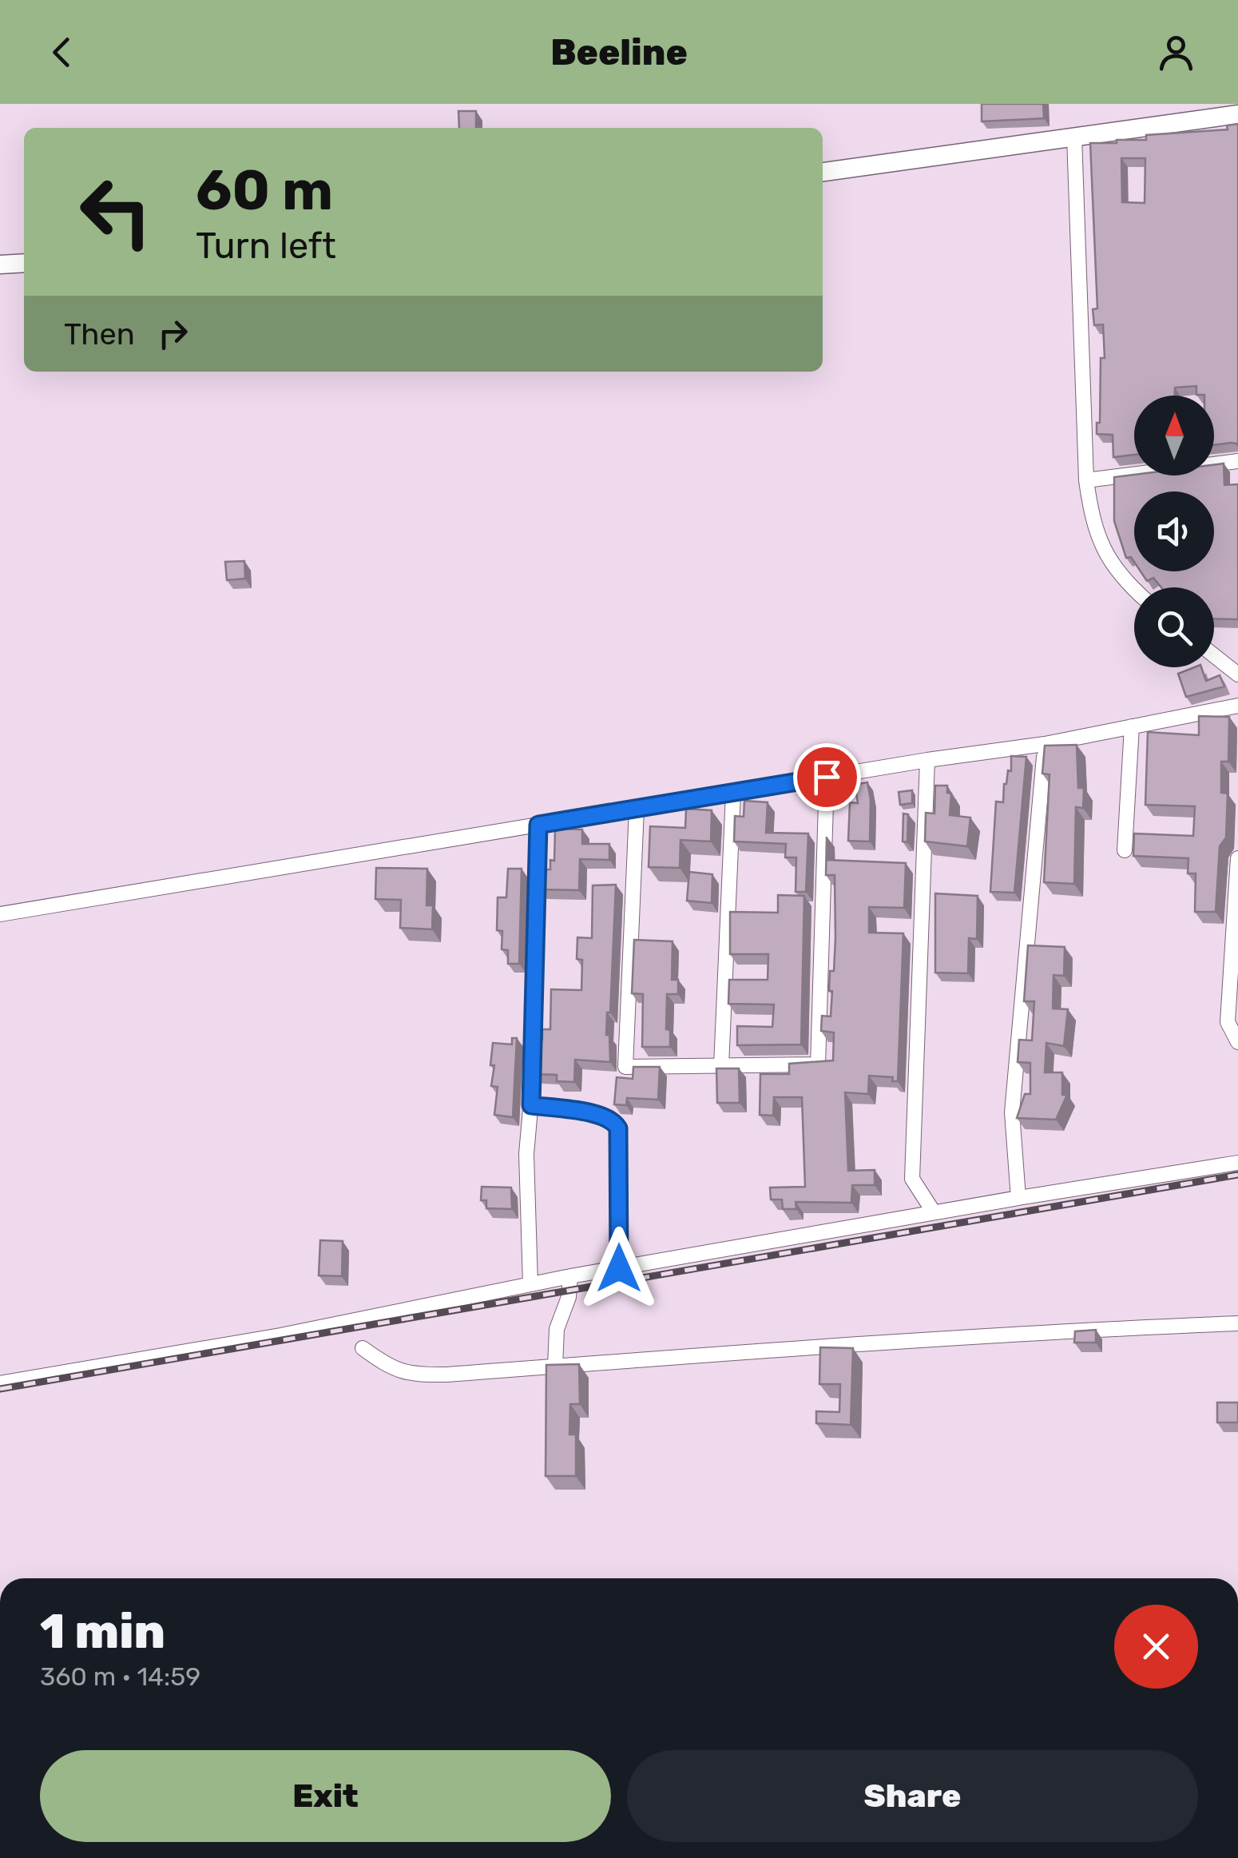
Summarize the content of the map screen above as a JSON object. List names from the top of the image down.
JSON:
{
  "north": "top",
  "page": {
    "header": "Beeline",
    "turn": ["60 m", "Turn left"],
    "then": "Then",
    "heading": ["1 min", "360 m · 14:59"],
    "buttons": ["Exit", "Share"]
  }
}
